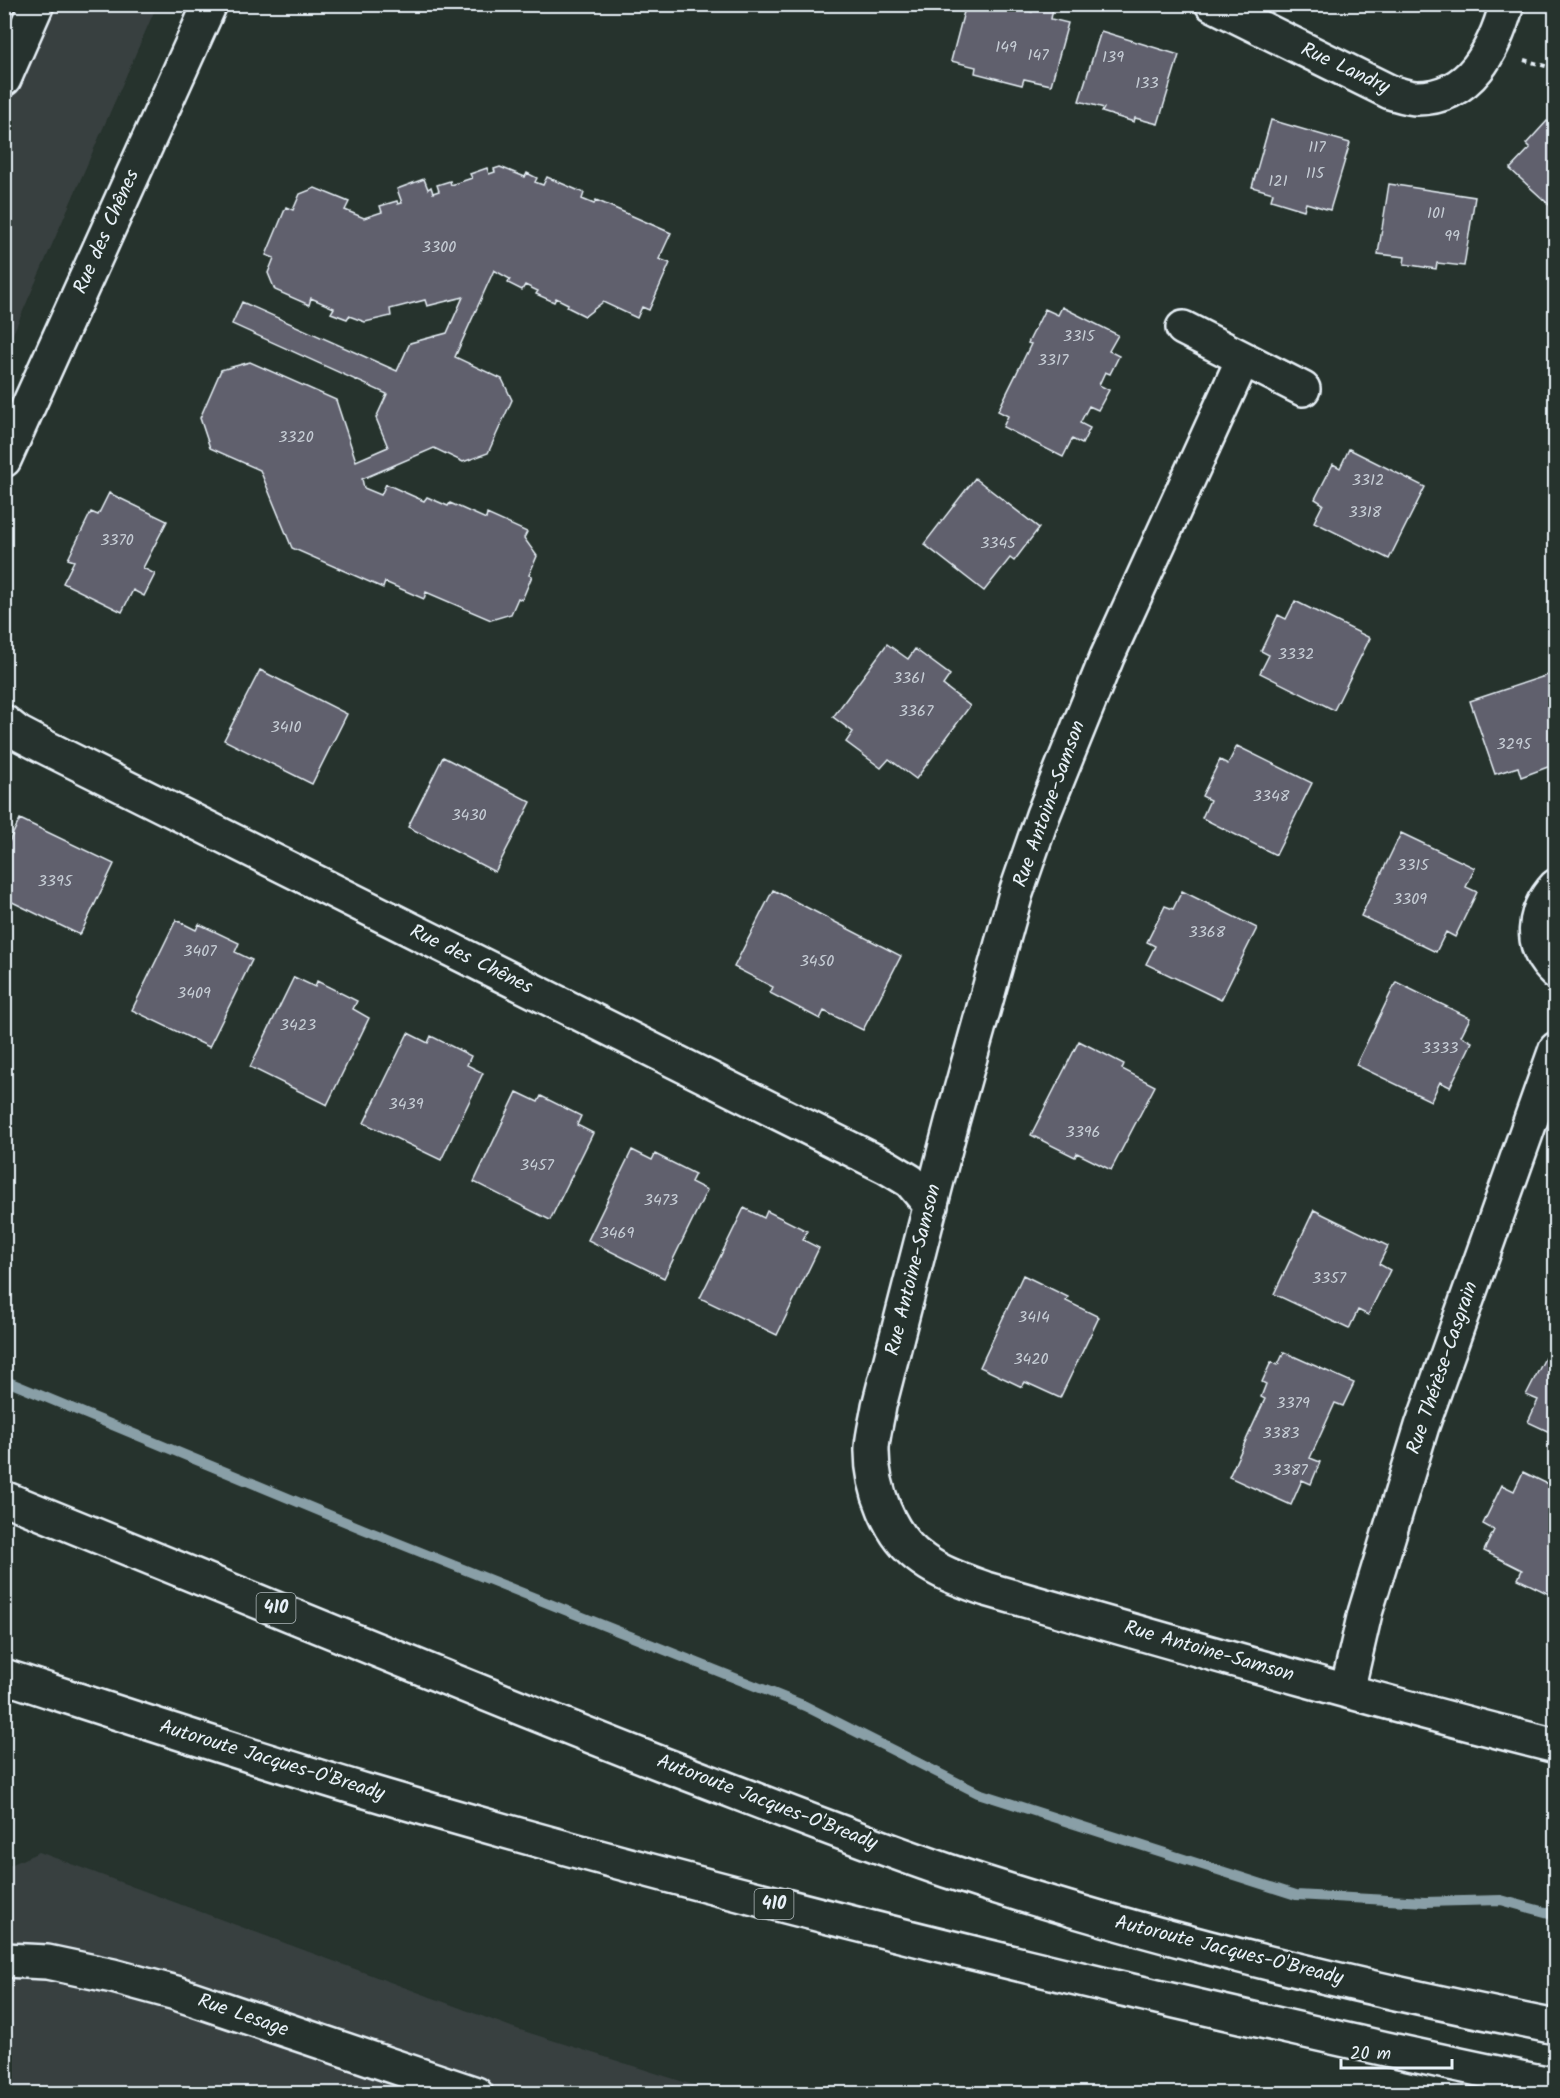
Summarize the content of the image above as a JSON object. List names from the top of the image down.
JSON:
{
  "streets": {
    "main road": [
      "Rue Landry",
      "Rue des Chênes",
      "Rue Antoine-Samson",
      "Rue Thérèse-Casgrain",
      "410",
      "Autoroute Jacques-O'Bready",
      "Rue Lesage"
    ]
  },
  "crossings": [
    ["Rue des Chênes", "Rue Antoine-Samson"],
    ["Rue Antoine-Samson", "Rue Thérèse-Casgrain"]
  ],
  "house_numbers": [
    "149",
    "147",
    "139",
    "133",
    "117",
    "115",
    "121",
    "101",
    "99",
    "3300",
    "3315",
    "3317",
    "3320",
    "3312",
    "3318",
    "3370",
    "3345",
    "3332",
    "3361",
    "3367",
    "3410",
    "3295",
    "3348",
    "3430",
    "3315",
    "3395",
    "3309",
    "3368",
    "3407",
    "3450",
    "3409",
    "3423",
    "3333",
    "3439",
    "3396",
    "3457",
    "3473",
    "3469",
    "3357",
    "3414",
    "3420",
    "3379",
    "3383",
    "3387"
  ],
  "scale_bar": "20 m"
}
